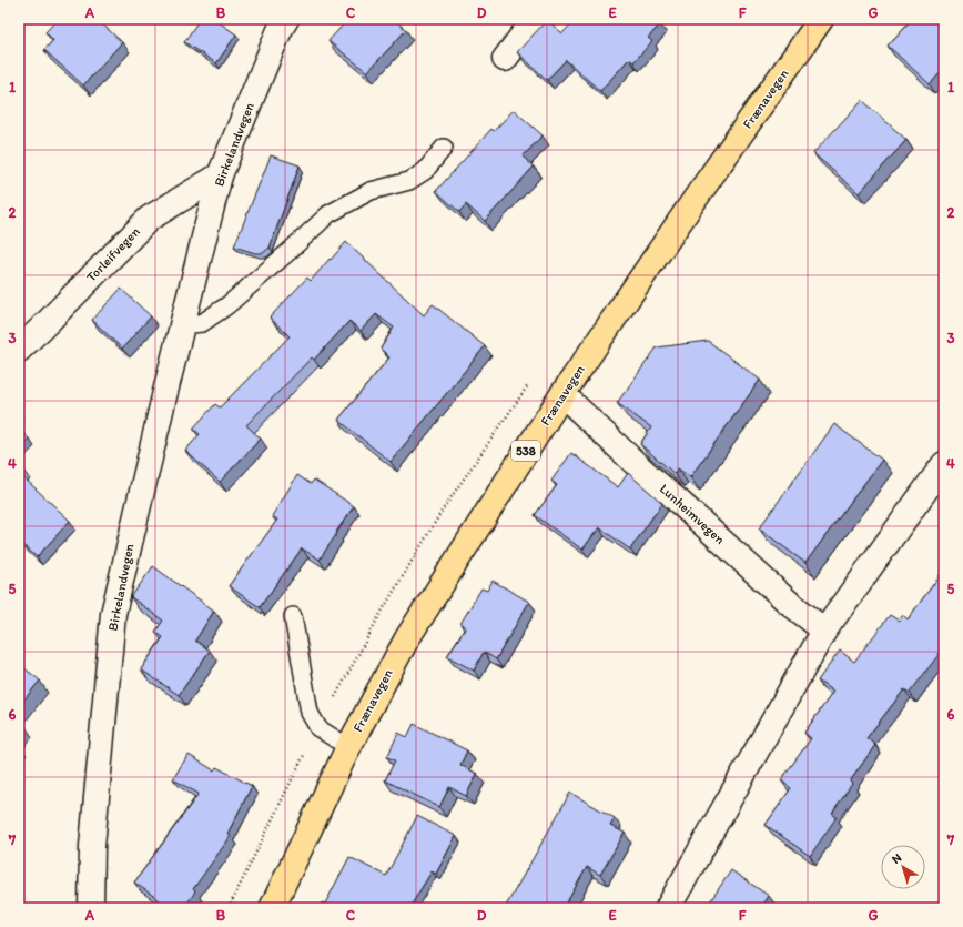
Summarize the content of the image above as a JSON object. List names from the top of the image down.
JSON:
{
  "streets": {
    "main road": ["Frænavegen", "538"],
    "street": ["Birkelandvegen", "Torleifvegen", "Lunheimvegen"]
  },
  "crossings": [
    ["Frænavegen", "Lunheimvegen"],
    ["Birkelandvegen", "Torleifvegen"]
  ],
  "north": "top left",
  "grid": {
    "columns": [
      "A",
      "B",
      "C",
      "D",
      "E",
      "F",
      "G"
    ],
    "rows": [
      "1",
      "2",
      "3",
      "4",
      "5",
      "6",
      "7"
    ]
  }
}
